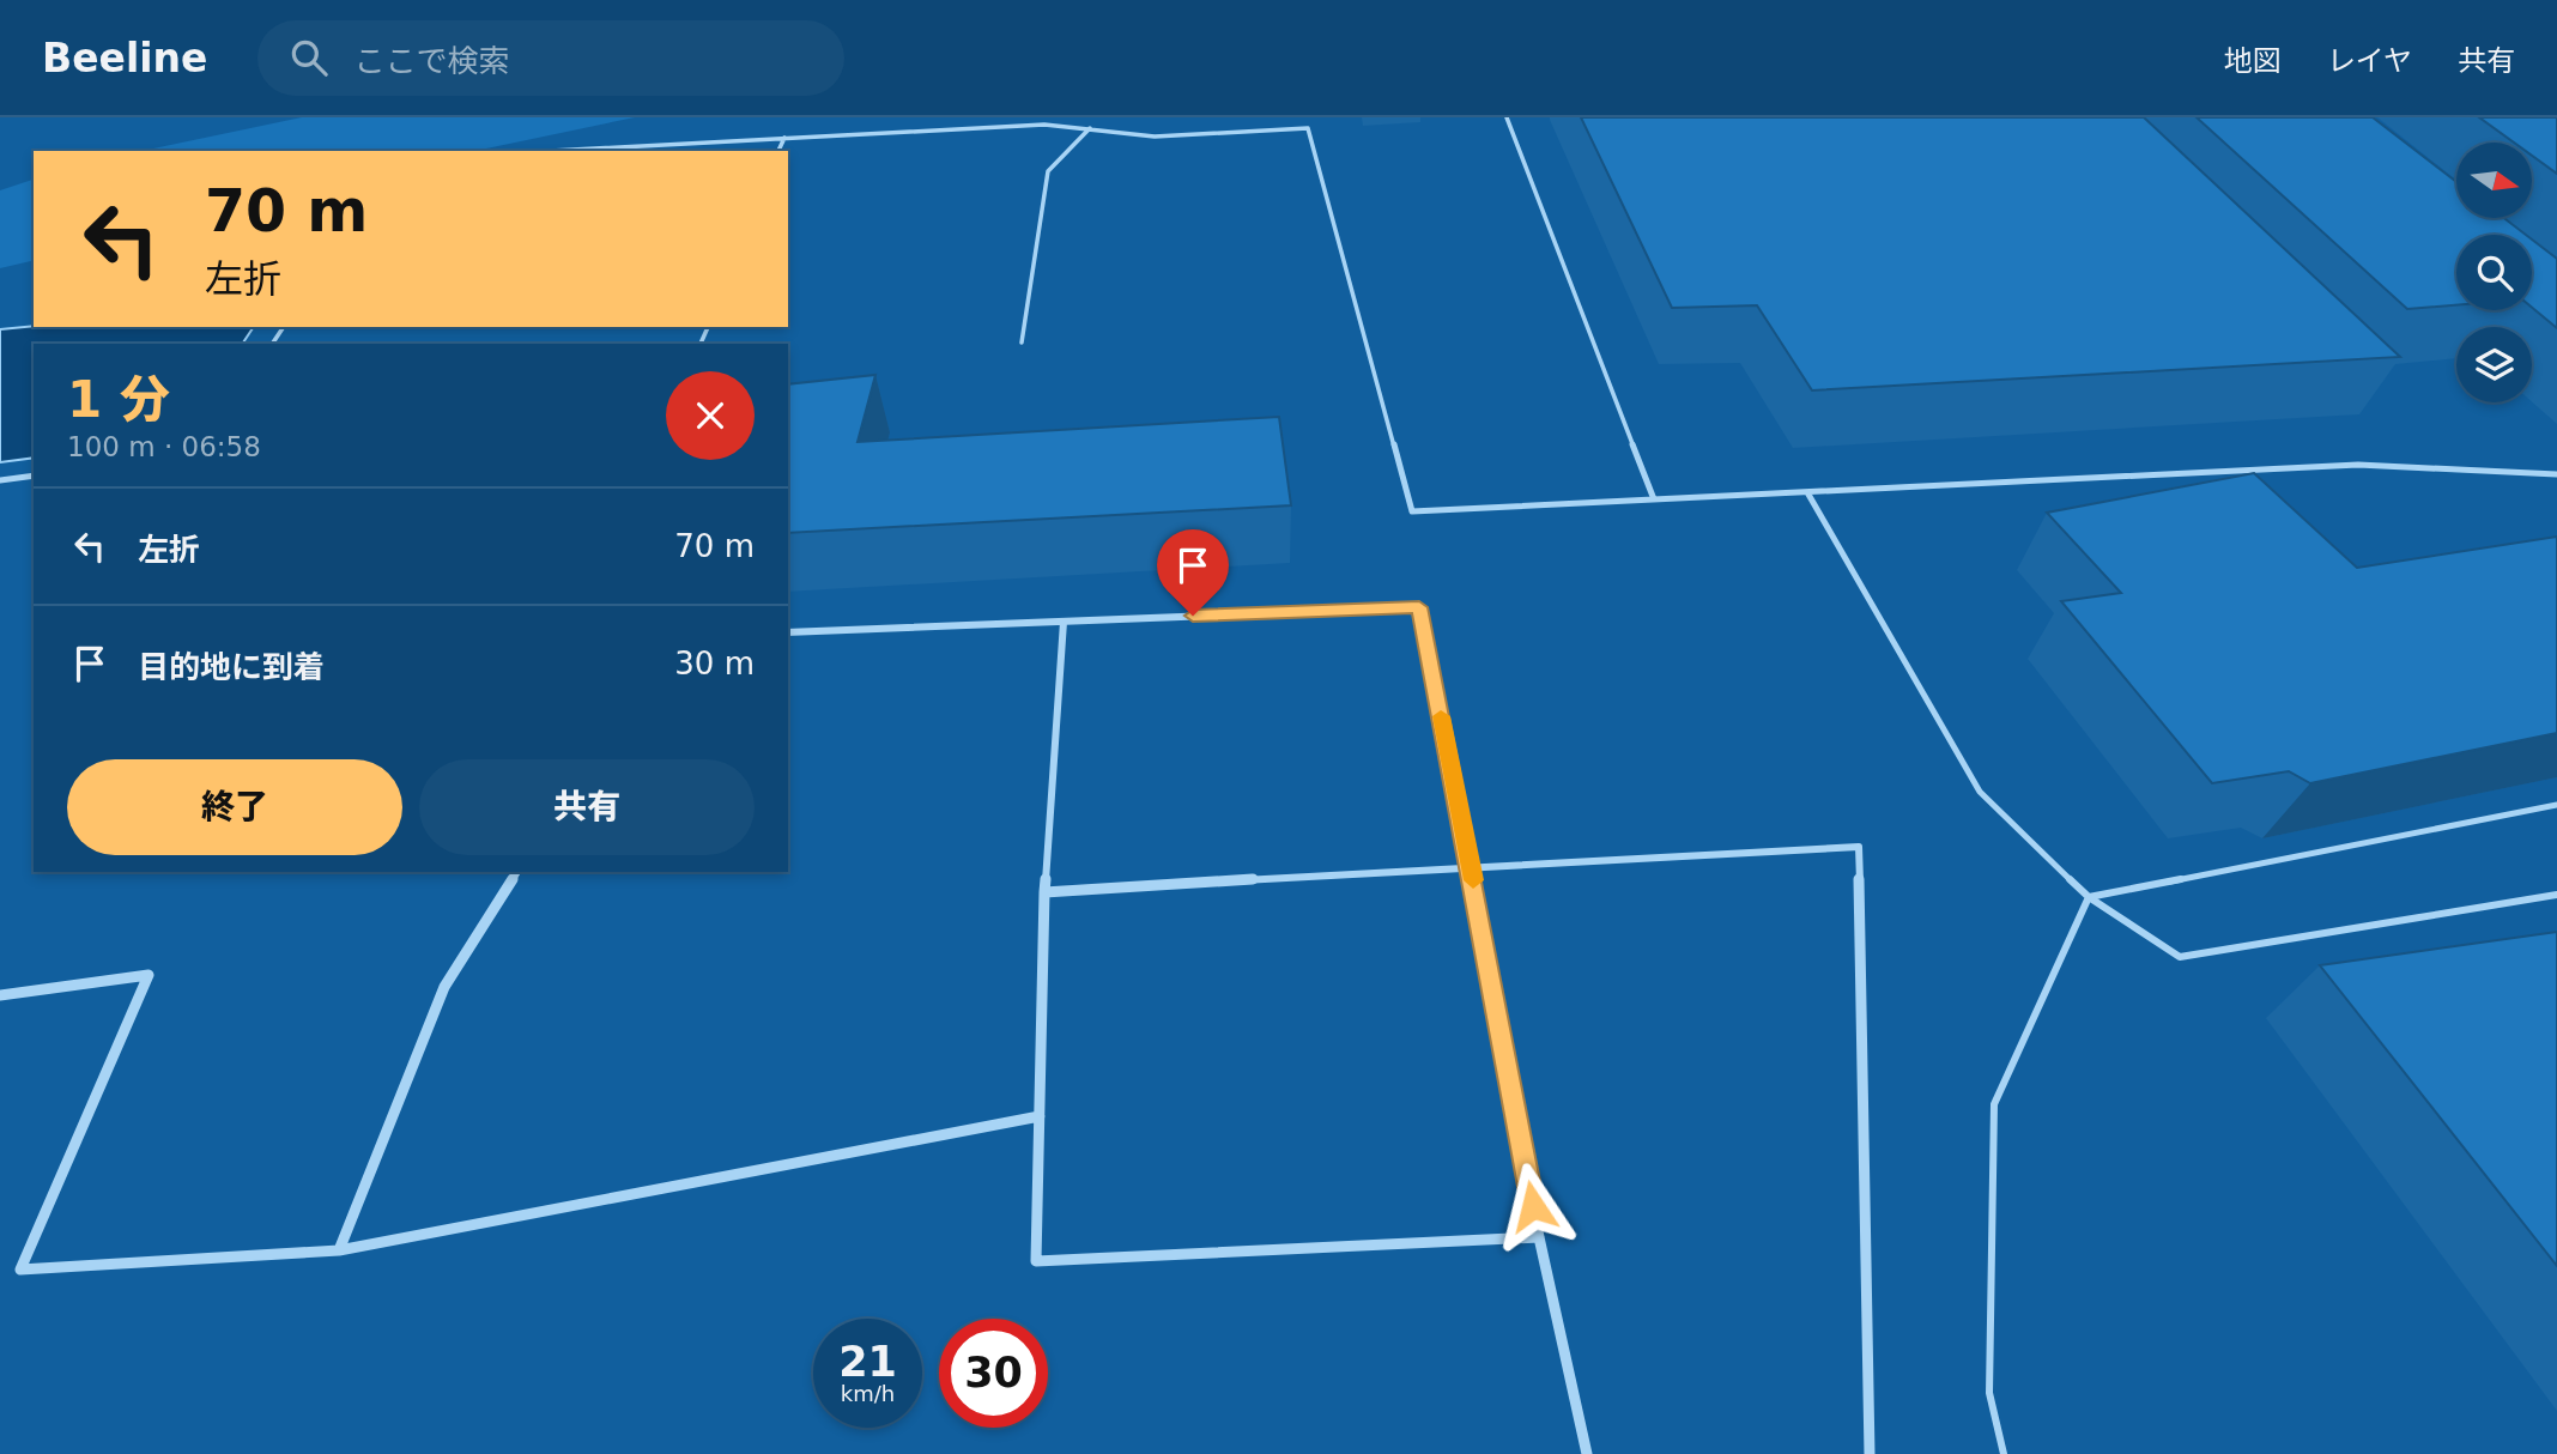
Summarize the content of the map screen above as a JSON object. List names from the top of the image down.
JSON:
{
  "north": "right",
  "page": {
    "header": "Beeline",
    "search": "ここで検索",
    "nav": ["地図", "レイヤ", "共有"],
    "turn": ["70 m", "左折"],
    "heading": ["1 分", "100 m · 06:58"],
    "list": [
      {
        "name": "左折",
        "value": "70 m"
      },
      {
        "name": "目的地に到着",
        "value": "30 m"
      }
    ],
    "buttons": ["終了", "共有"],
    "speed": "21 km/h",
    "limit": "30"
  }
}
